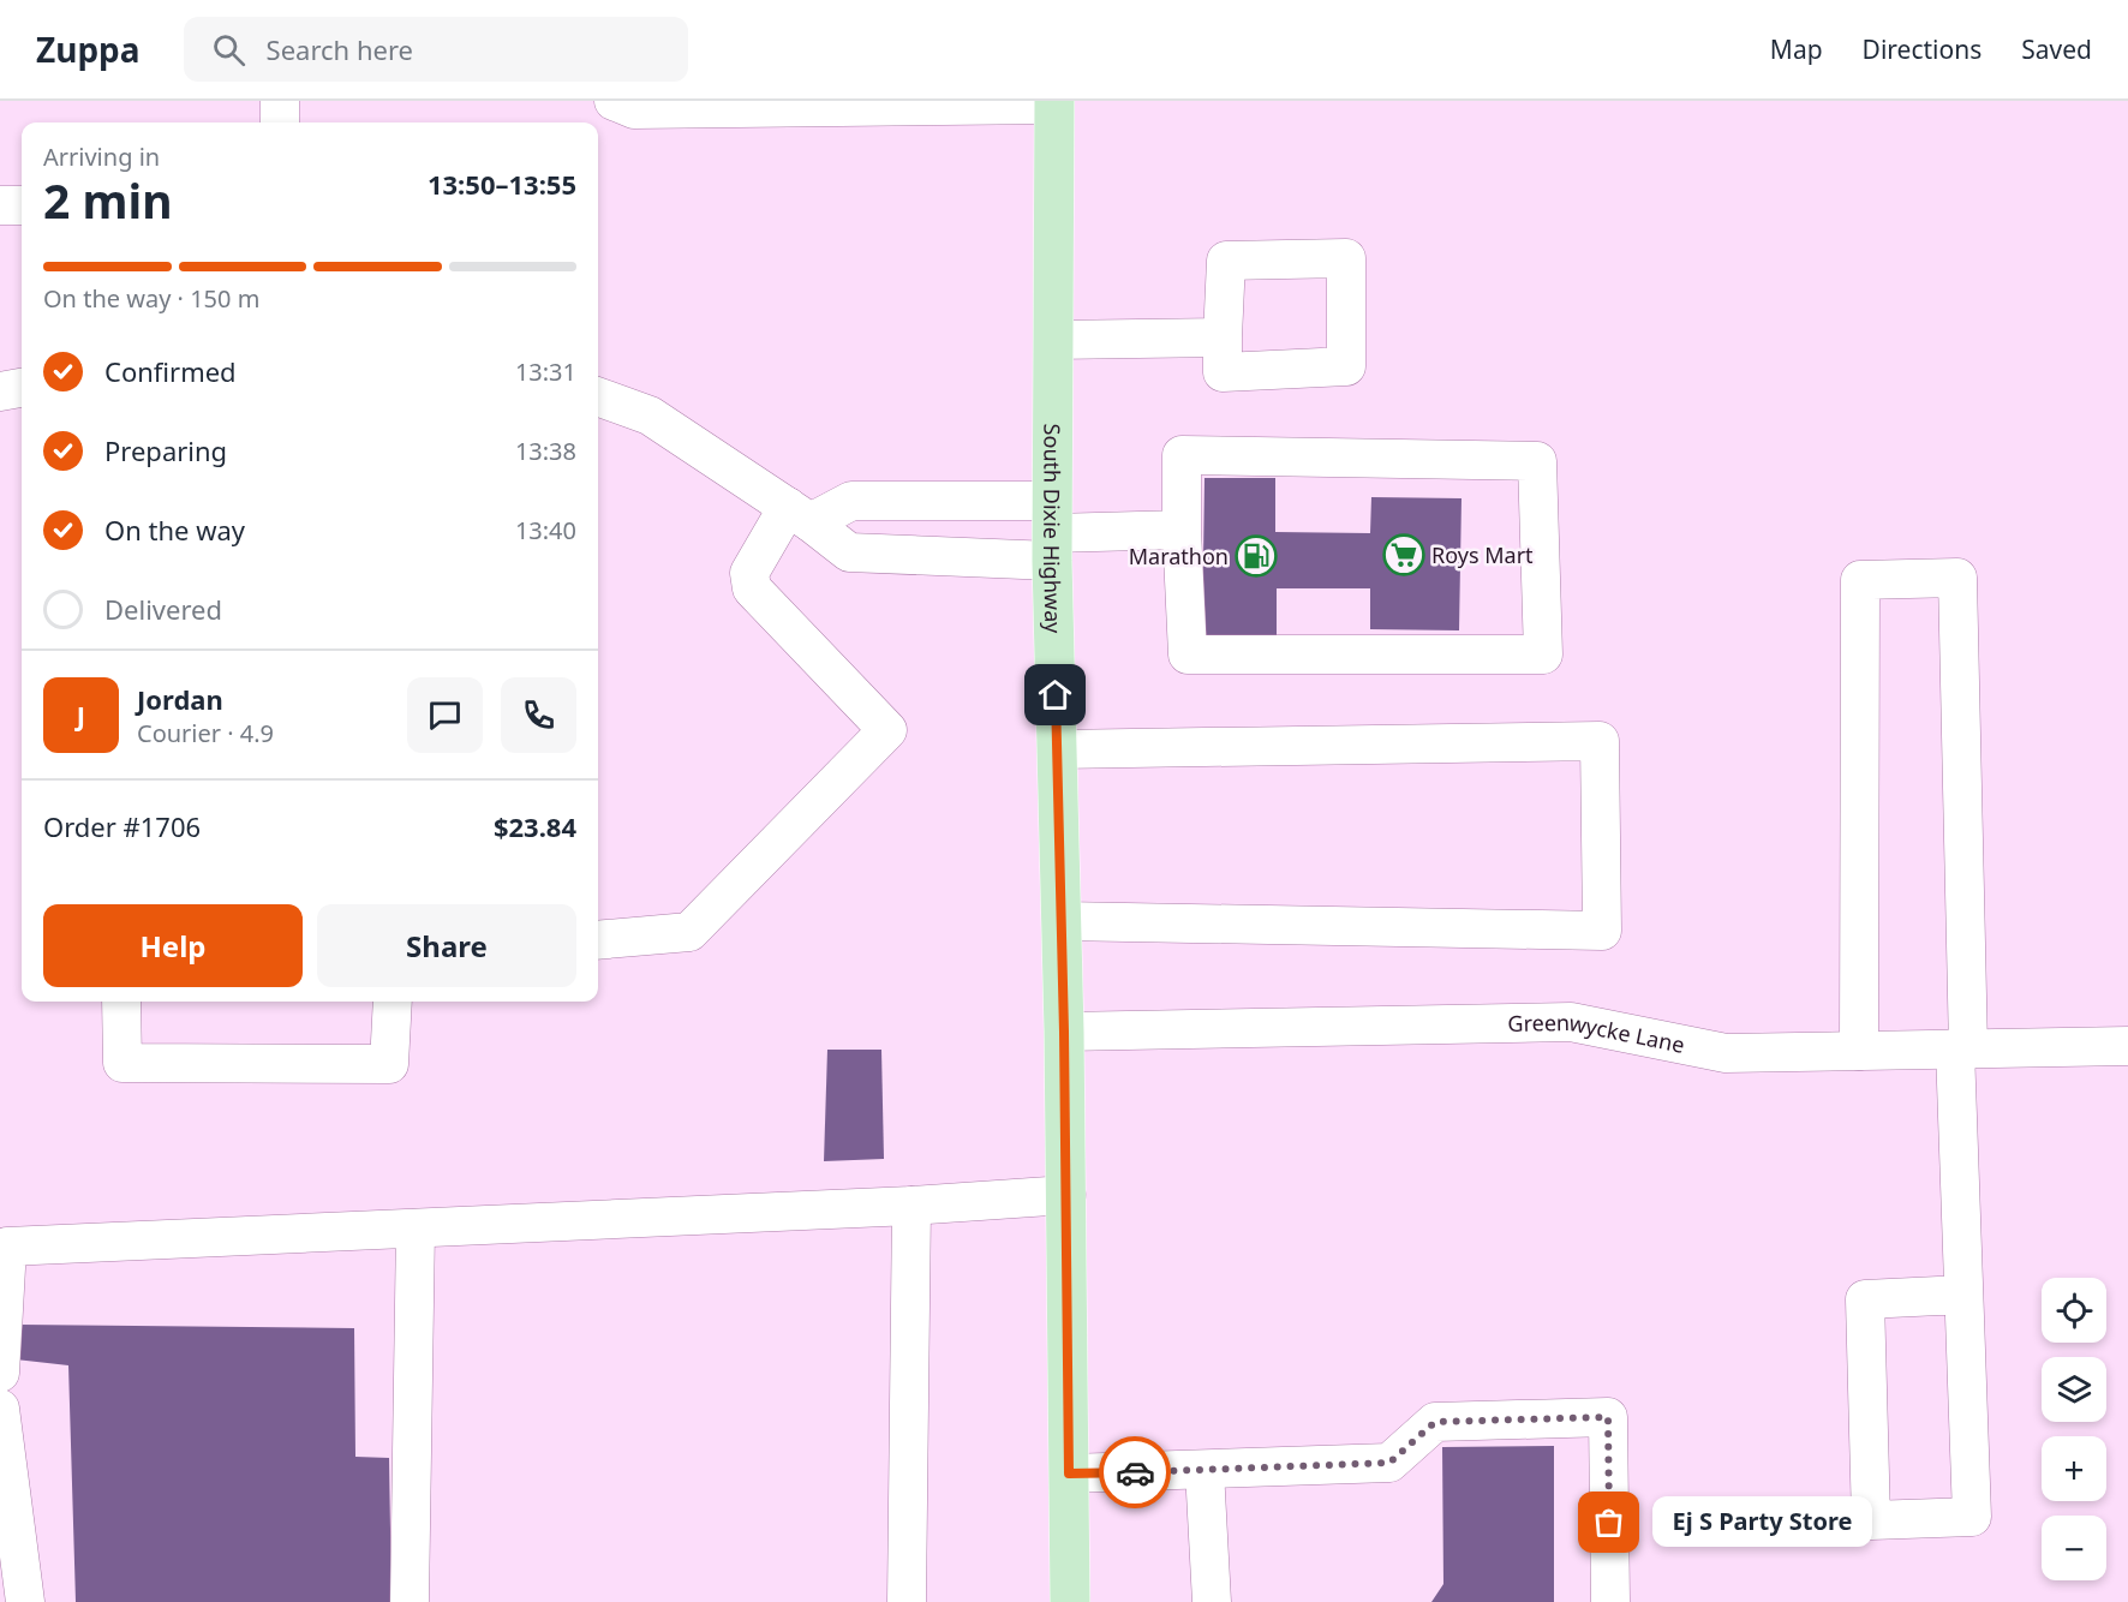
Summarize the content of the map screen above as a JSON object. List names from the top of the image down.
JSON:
{
  "streets": {
    "main road": ["South Dixie Highway"],
    "street": ["Greenwycke Lane"]
  },
  "crossings": [
    ["South Dixie Highway", "Greenwycke Lane"]
  ],
  "places": {
    "supermarket": ["Roys Mart"],
    "fuel station": ["Marathon"],
    "other": ["Ej S Party Store"]
  },
  "page": {
    "header": "Zuppa",
    "search": "Search here",
    "nav": ["Map", "Directions", "Saved"],
    "heading": ["2 min", "Arriving in", "13:50–13:55"],
    "panel": [
      "Jordan",
      "Courier · 4.9",
      "Order #1706",
      "$23.84"
    ],
    "bar": "On the way · 150 m",
    "list": [
      ["Confirmed", "13:31"],
      ["Preparing", "13:38"],
      ["On the way", "13:40"],
      "Delivered"
    ],
    "round": "J",
    "buttons": ["Help", "Share"],
    "map_buttons": ["+", "−"],
    "bubble": "Ej S Party Store"
  }
}
